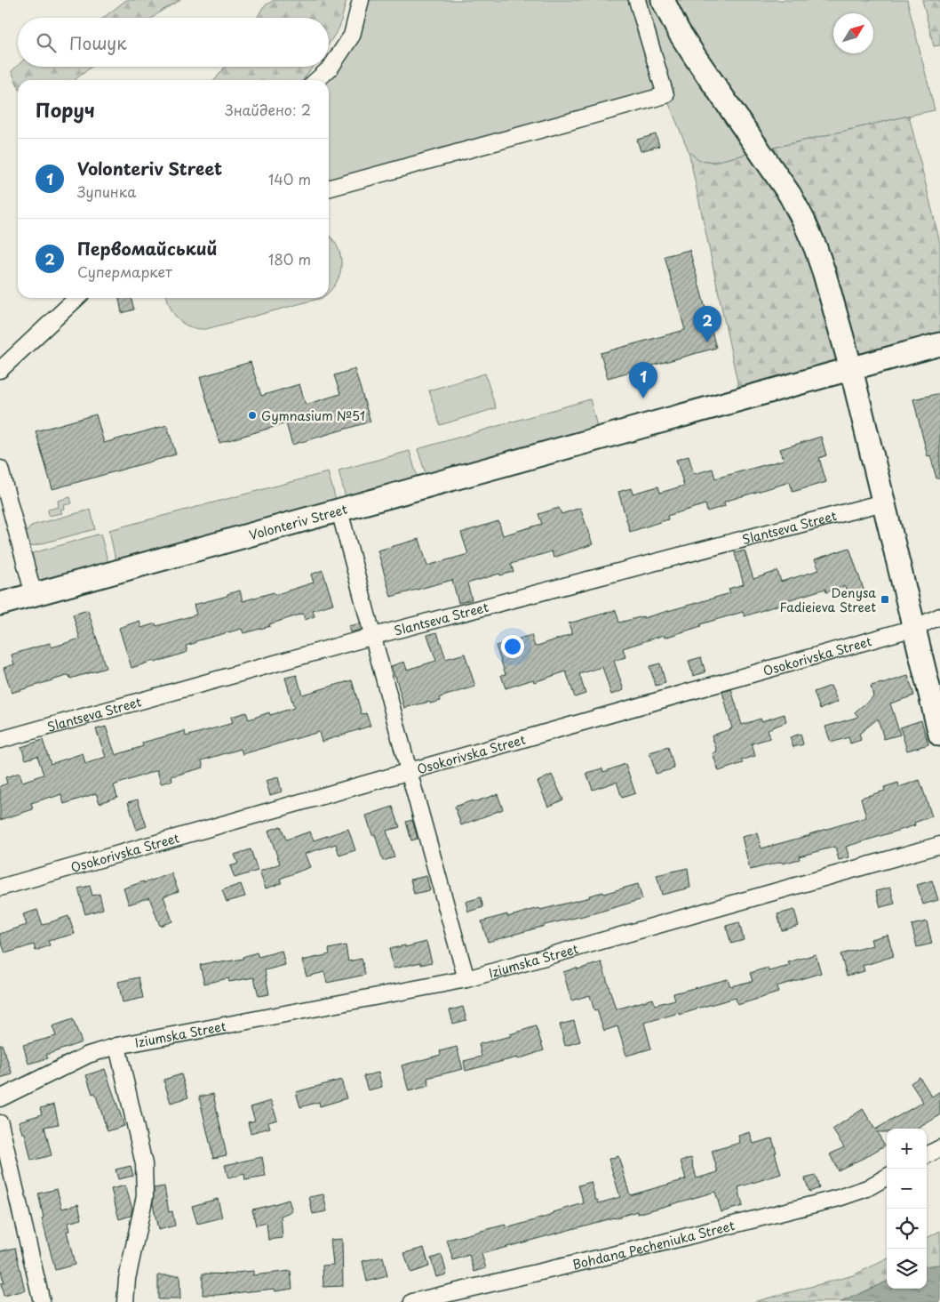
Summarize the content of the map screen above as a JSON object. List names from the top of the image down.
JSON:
{
  "streets": {
    "street": [
      "Volonteriv Street",
      "Slantseva Street",
      "Osokorivska Street",
      "Iziumska Street",
      "Bohdana Pecheniuka Street"
    ]
  },
  "places": {
    "other": ["Gymnasium №51"],
    "transit": ["Denysa Fadieieva Street"]
  },
  "north": "top right",
  "page": {
    "search": "Пошук",
    "heading": ["Поруч", "Знайдено: 2"],
    "list": [
      {
        "mark": "1",
        "name": "Volonteriv Street",
        "note": "Зупинка",
        "value": "140 m"
      },
      {
        "mark": "2",
        "name": "Первомайський",
        "note": "Супермаркет",
        "value": "180 m"
      }
    ],
    "pins": ["2", "1"],
    "map_buttons": ["+", "−"]
  }
}
